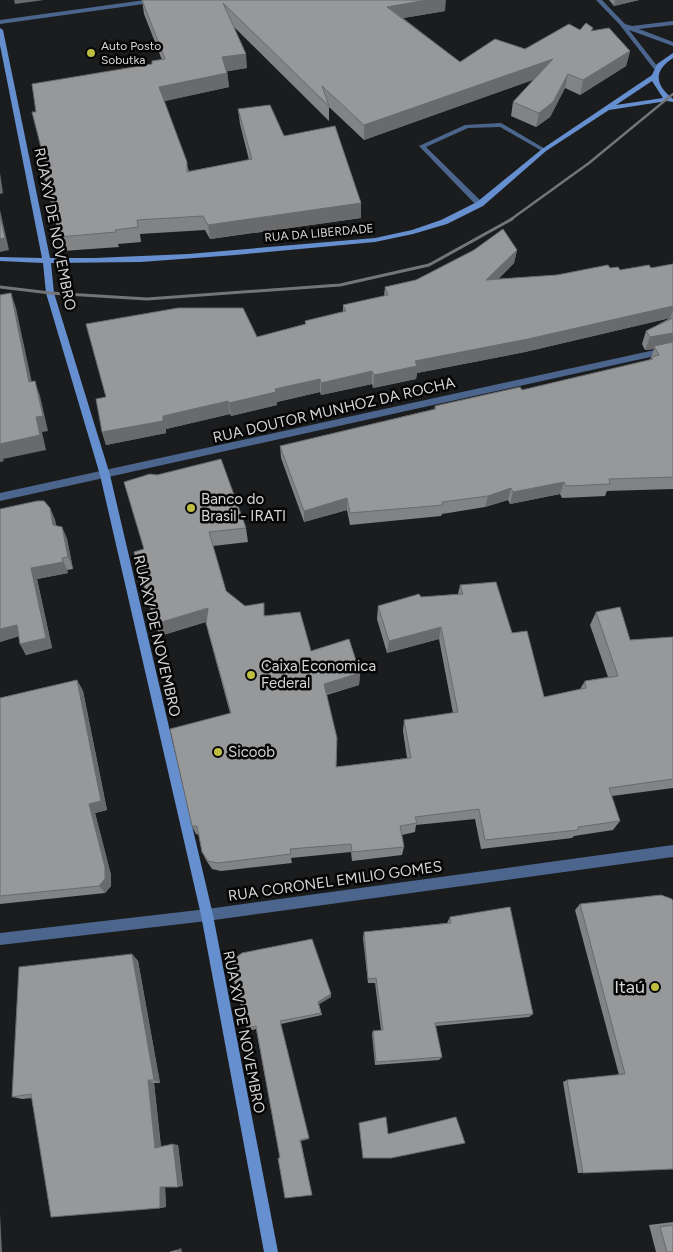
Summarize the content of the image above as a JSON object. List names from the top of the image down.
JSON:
{
  "streets": {
    "main road": ["RUA XV DE NOVEMBRO", "RUA DA LIBERDADE"],
    "street": ["RUA DOUTOR MUNHOZ DA ROCHA", "RUA CORONEL EMILIO GOMES"]
  },
  "crossings": [
    ["RUA XV DE NOVEMBRO", "RUA DA LIBERDADE"],
    ["RUA XV DE NOVEMBRO", "RUA DOUTOR MUNHOZ DA ROCHA"],
    ["RUA XV DE NOVEMBRO", "RUA CORONEL EMILIO GOMES"]
  ],
  "places": [
    "Auto Posto Sobutka",
    "Banco do Brasil - IRATI",
    "Caixa Economica Federal",
    "Sicoob",
    "Itaú"
  ]
}
